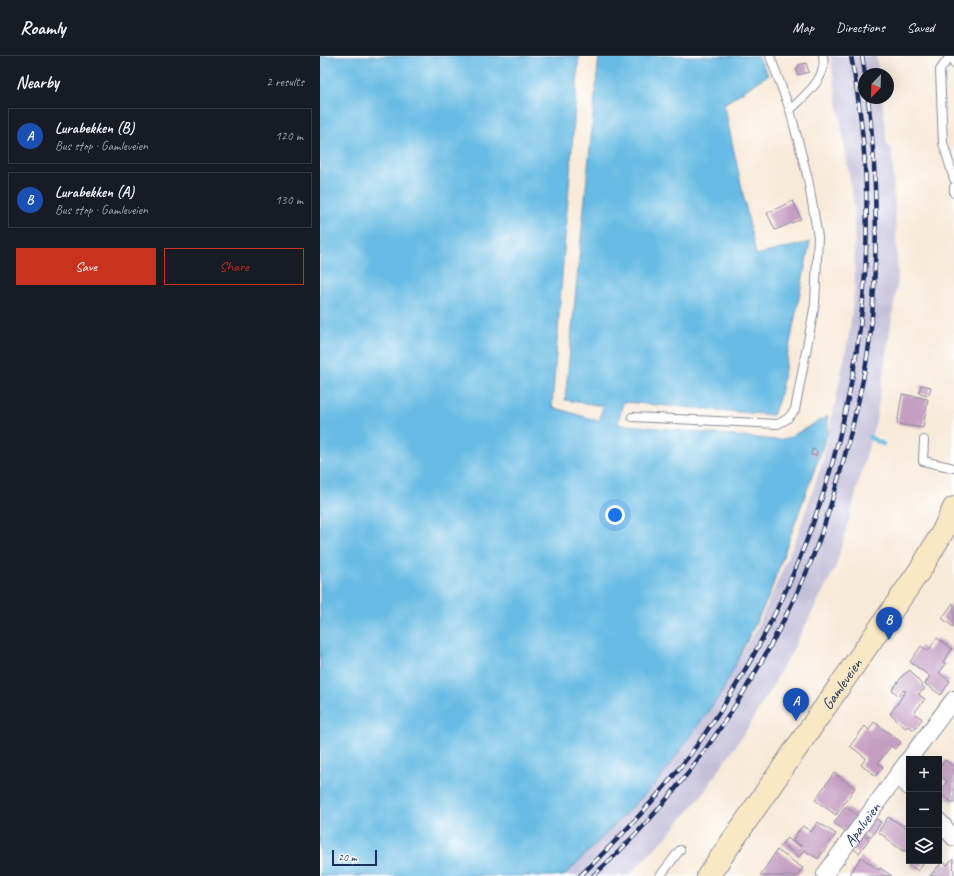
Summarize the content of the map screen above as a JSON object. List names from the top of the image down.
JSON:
{
  "streets": {
    "main road": ["Gamleveien"],
    "street": ["Apalveien"]
  },
  "scale_bar": "20 m",
  "north": "bottom left",
  "page": {
    "header": "Roamly",
    "nav": ["Map", "Directions", "Saved"],
    "heading": ["Nearby", "2 results"],
    "list": [
      {
        "mark": "A",
        "name": "Lurabekken (B)",
        "note": "Bus stop · Gamleveien",
        "value": "120 m"
      },
      {
        "mark": "B",
        "name": "Lurabekken (A)",
        "note": "Bus stop · Gamleveien",
        "value": "130 m"
      }
    ],
    "buttons": ["Save", "Share"],
    "pins": ["B", "A"],
    "map_buttons": ["+", "−"],
    "scale": "20 m"
  }
}
